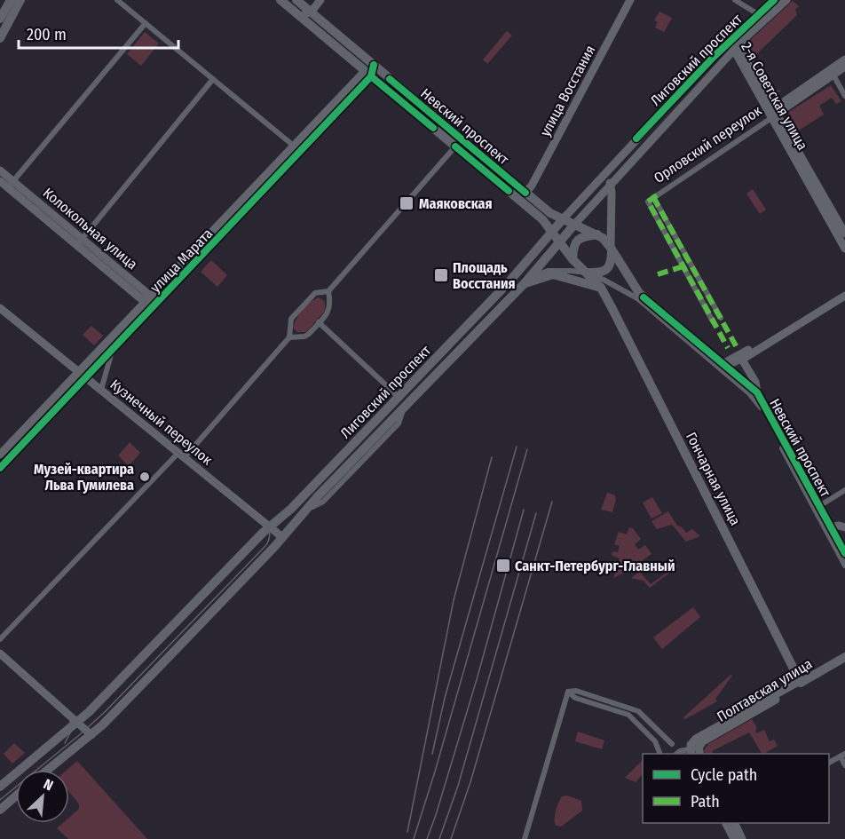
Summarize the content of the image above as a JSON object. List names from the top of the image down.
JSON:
{
  "streets": {
    "main road": [
      "Лиговский проспект",
      "Невский проспект",
      "Гончарная улица",
      "Полтавская улица"
    ],
    "street": [
      "улица Восстания",
      "2-я Советская улица",
      "Орловский переулок",
      "Колокольная улица",
      "улица Марата",
      "Кузнечный переулок"
    ]
  },
  "crossings": [
    ["Лиговский проспект", "2-я Советская улица"],
    ["Лиговский проспект", "Невский проспект"],
    ["Лиговский проспект", "Кузнечный переулок"],
    ["улица Восстания", "Невский проспект"],
    ["2-я Советская улица", "Орловский переулок"],
    ["Невский проспект", "улица Марата"],
    ["Колокольная улица", "улица Марата"],
    ["улица Марата", "Кузнечный переулок"],
    ["Гончарная улица", "Полтавская улица"]
  ],
  "places": {
    "transit": ["Маяковская", "Площадь Восстания", "Санкт-Петербург-Главный"],
    "other": ["Музей-квартира Льва Гумилева"]
  },
  "legend": ["Cycle path", "Path"],
  "scale_bar": "200 m",
  "north": "top right"
}
